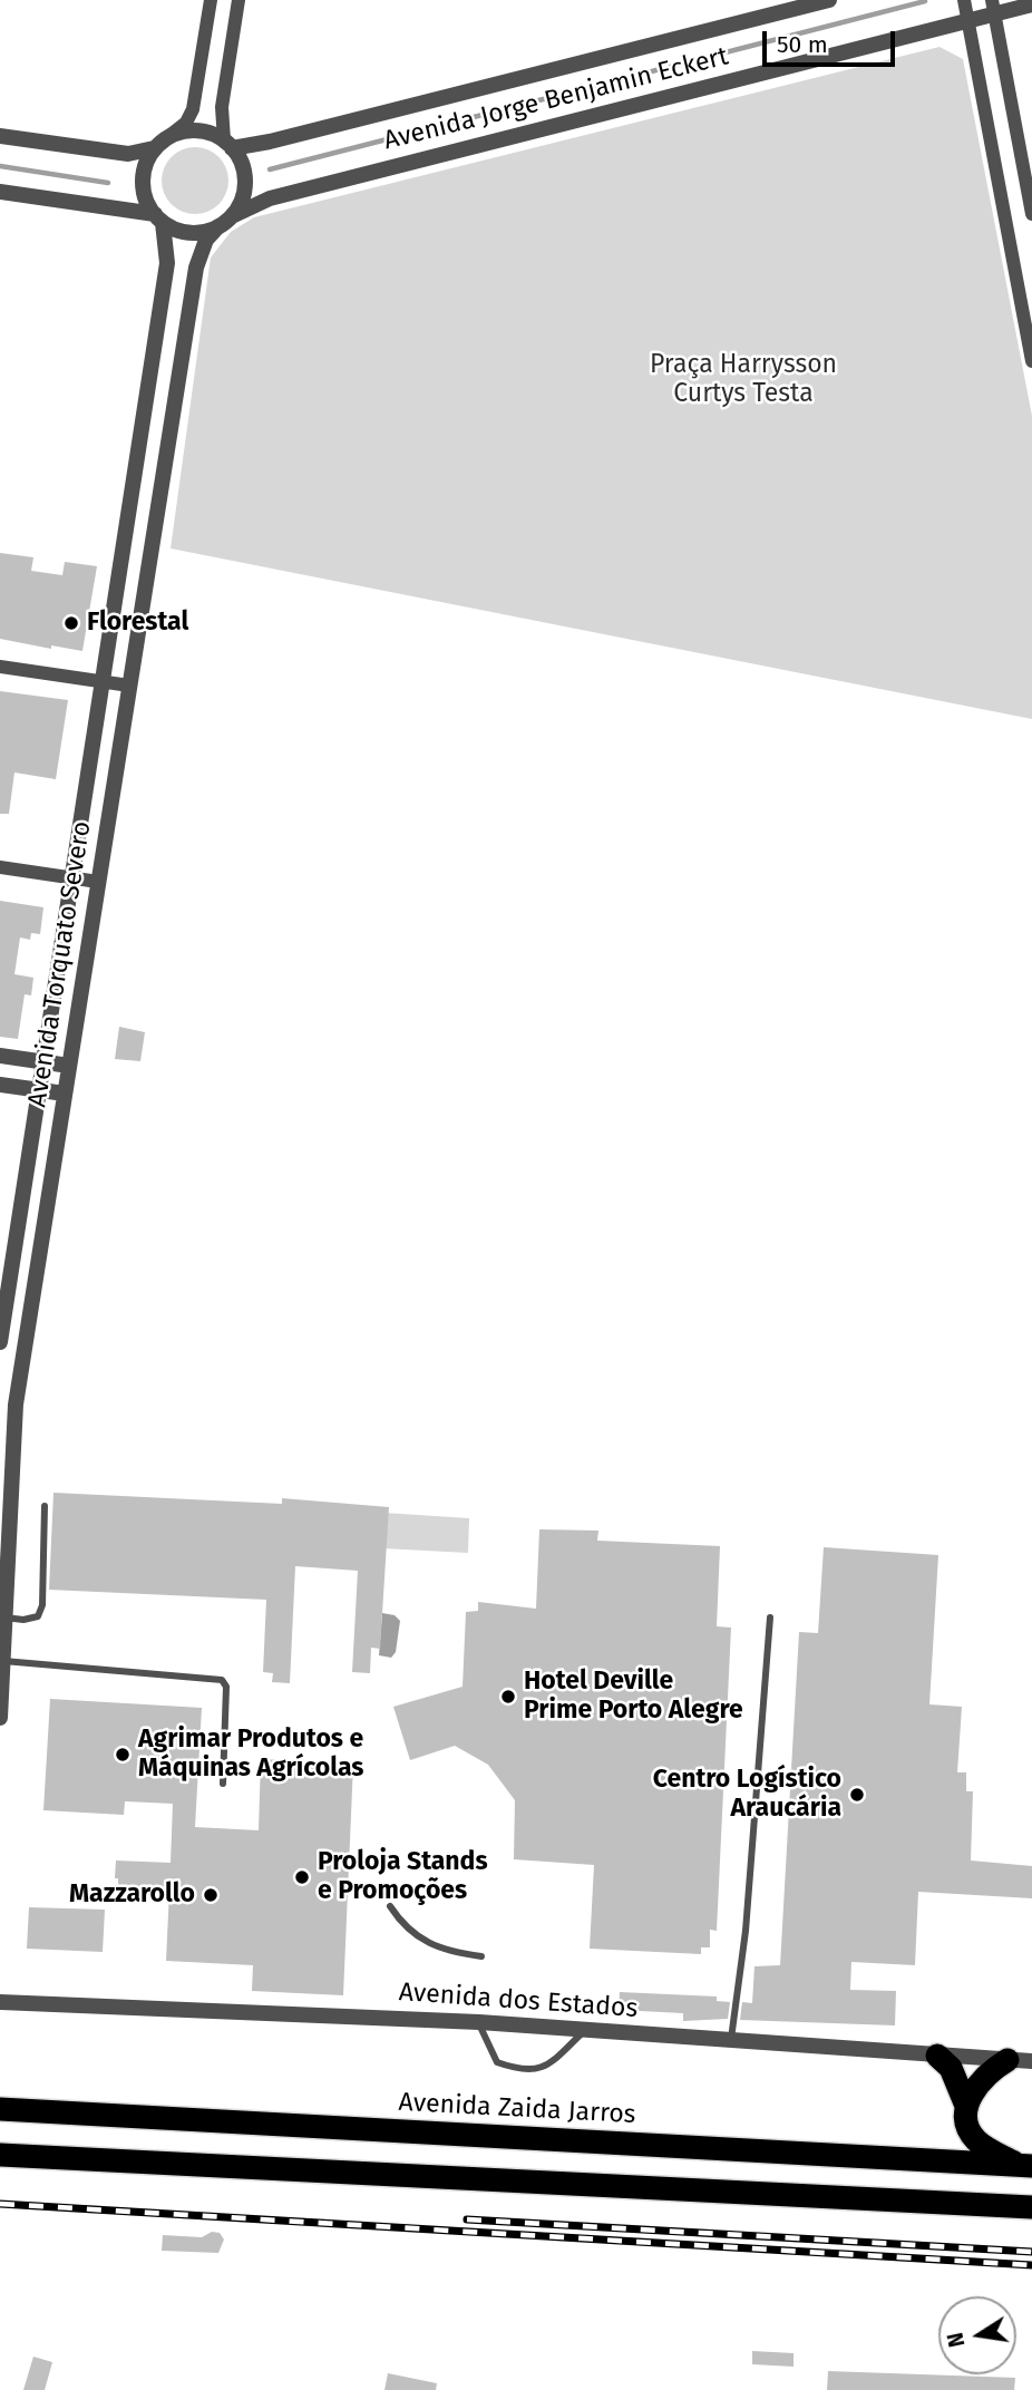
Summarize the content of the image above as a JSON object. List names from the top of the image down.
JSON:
{
  "streets": {
    "highway": ["Avenida Zaida Jarros"],
    "street": ["Avenida Jorge Benjamin Eckert", "Avenida Torquato Severo", "Avenida dos Estados"]
  },
  "crossings": [
    ["Avenida Jorge Benjamin Eckert", "Avenida Torquato Severo"]
  ],
  "parks": ["Praça Harrysson Curtys Testa"],
  "places": [
    "Florestal",
    "Hotel Deville Prime Porto Alegre",
    "Agrimar Produtos e Máquinas Agrícolas",
    "Centro Logístico Araucária",
    "Proloja Stands e Promoções",
    "Mazzarollo"
  ],
  "scale_bar": "50 m",
  "north": "left"
}
